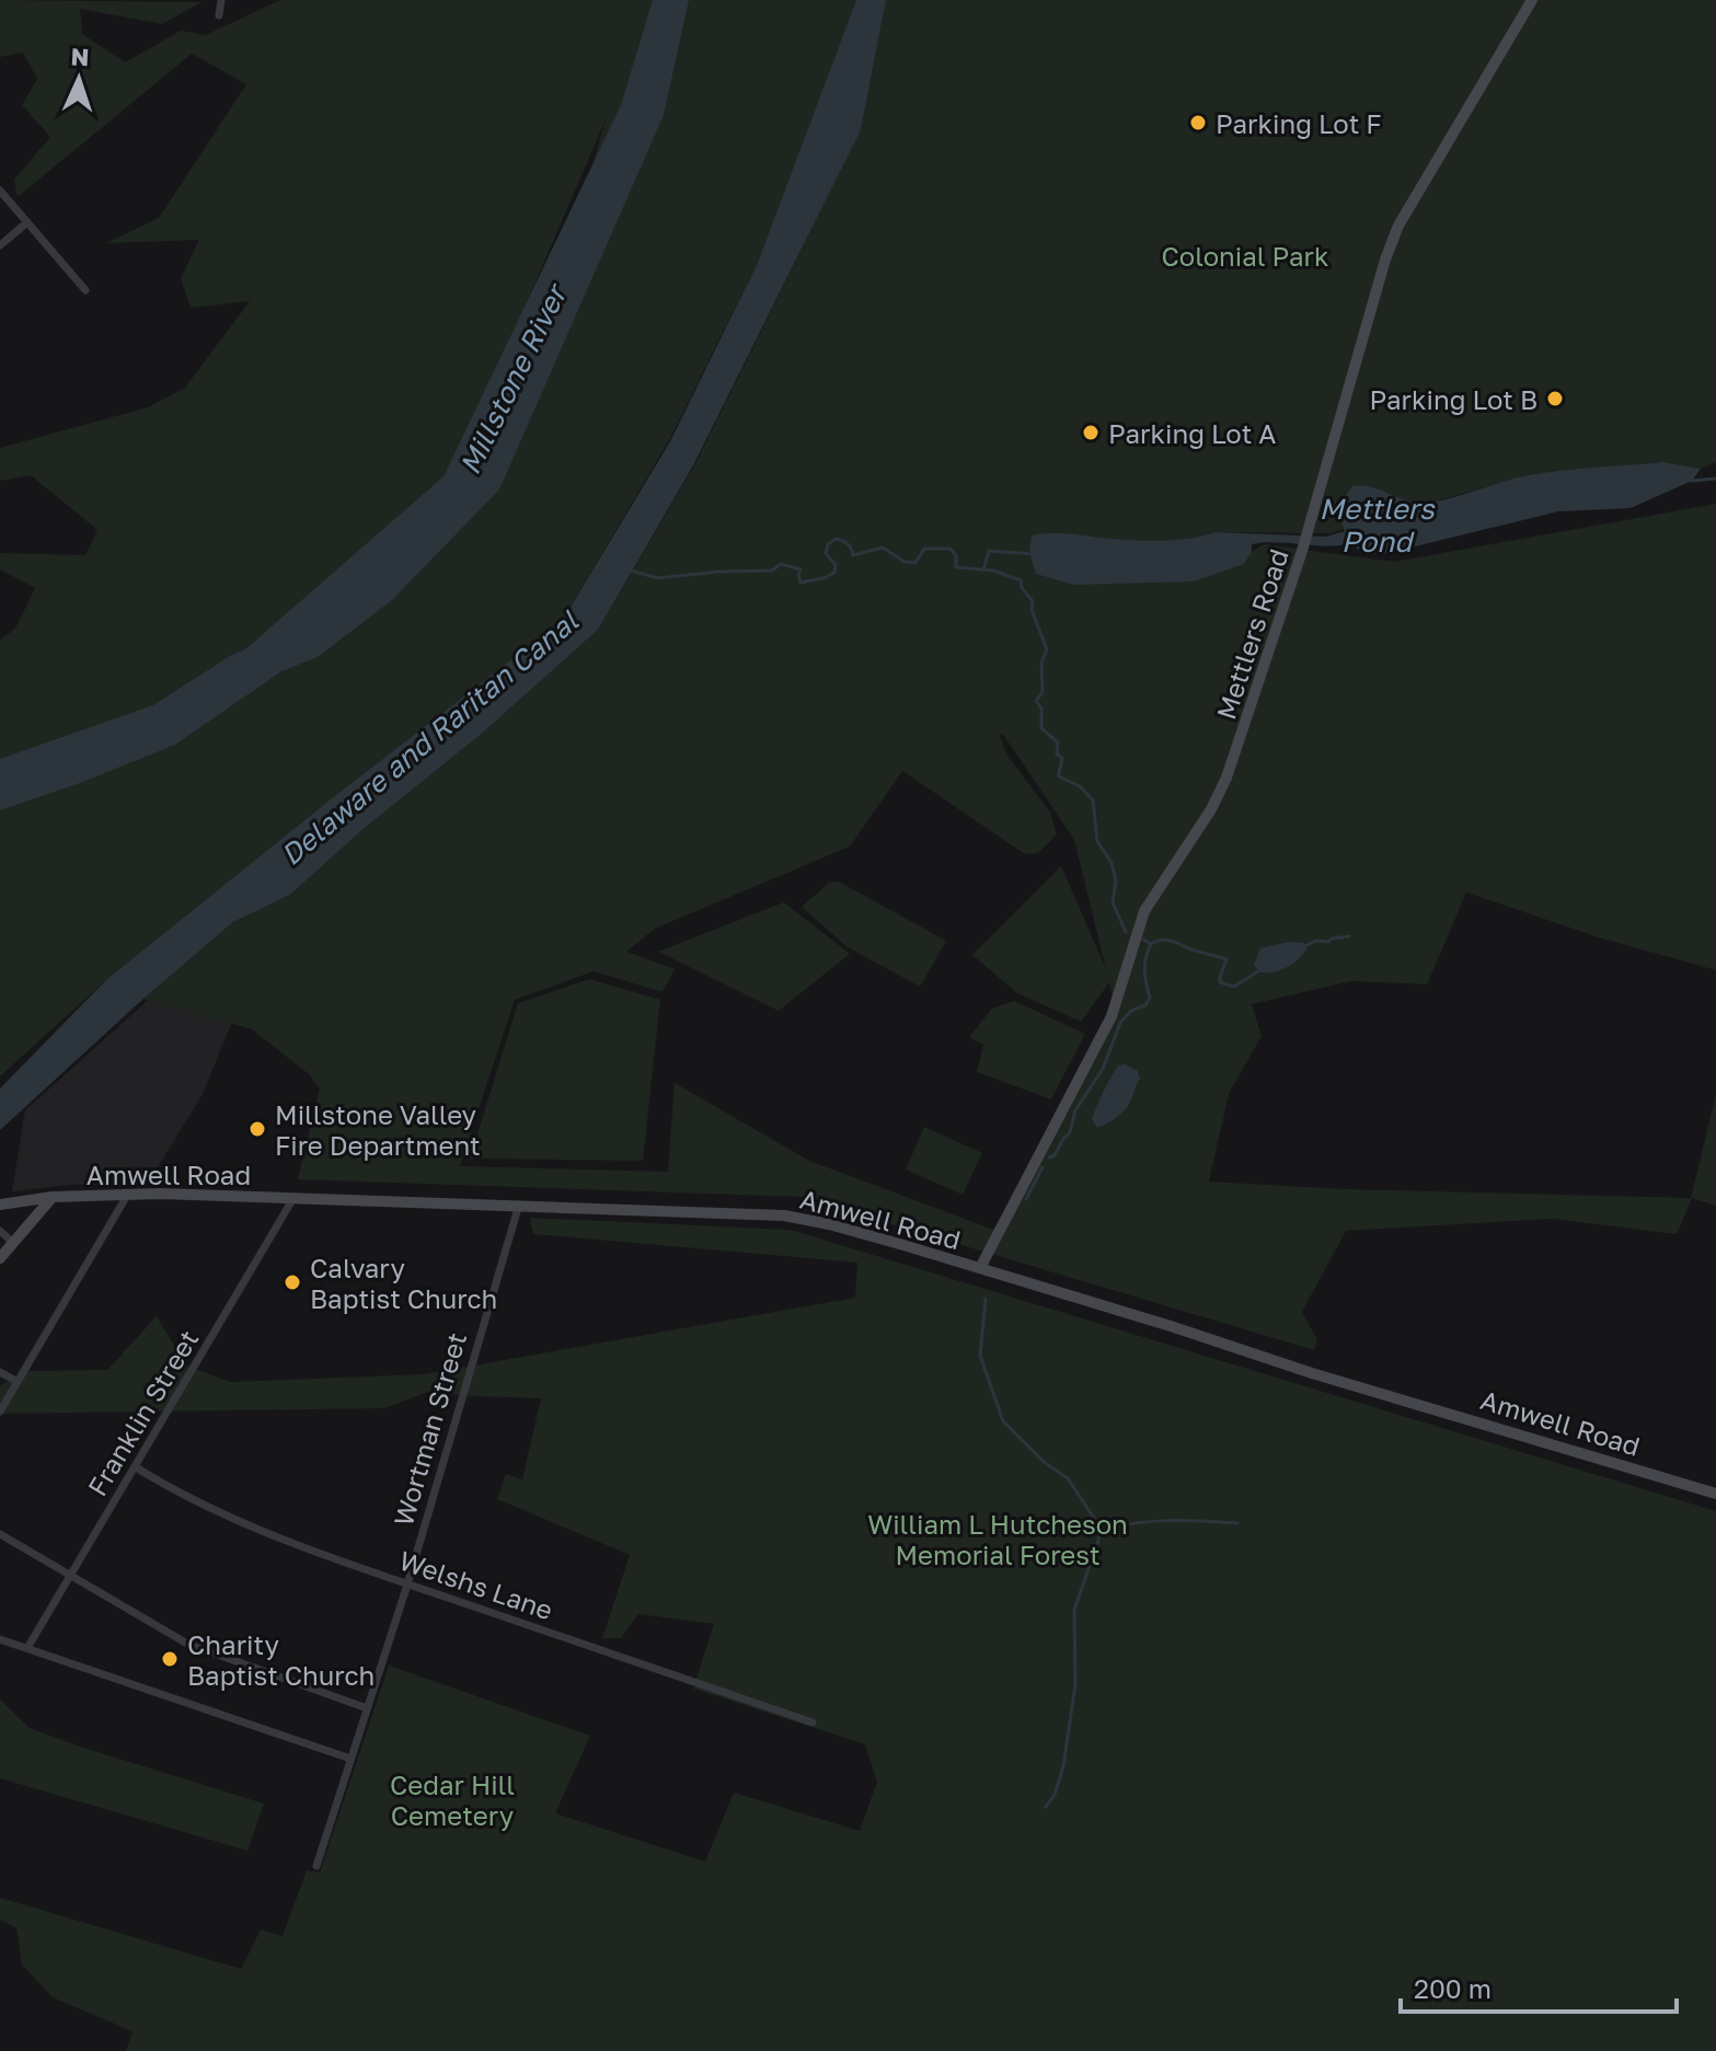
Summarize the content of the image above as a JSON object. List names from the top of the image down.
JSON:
{
  "streets": {
    "main road": ["Mettlers Road", "Amwell Road"],
    "street": ["Franklin Street", "Wortman Street", "Welshs Lane"]
  },
  "crossings": [
    ["Mettlers Road", "Amwell Road"],
    ["Amwell Road", "Franklin Street"],
    ["Amwell Road", "Wortman Street"],
    ["Franklin Street", "Welshs Lane"],
    ["Wortman Street", "Welshs Lane"]
  ],
  "water": ["Millstone River", "Mettlers Pond", "Delaware and Raritan Canal"],
  "parks": ["Colonial Park", "William L Hutcheson Memorial Forest", "Cedar Hill Cemetery"],
  "places": [
    "Parking Lot F",
    "Parking Lot B",
    "Parking Lot A",
    "Millstone Valley Fire Department",
    "Calvary Baptist Church",
    "Charity Baptist Church"
  ],
  "scale_bar": "200 m",
  "north": "top"
}
